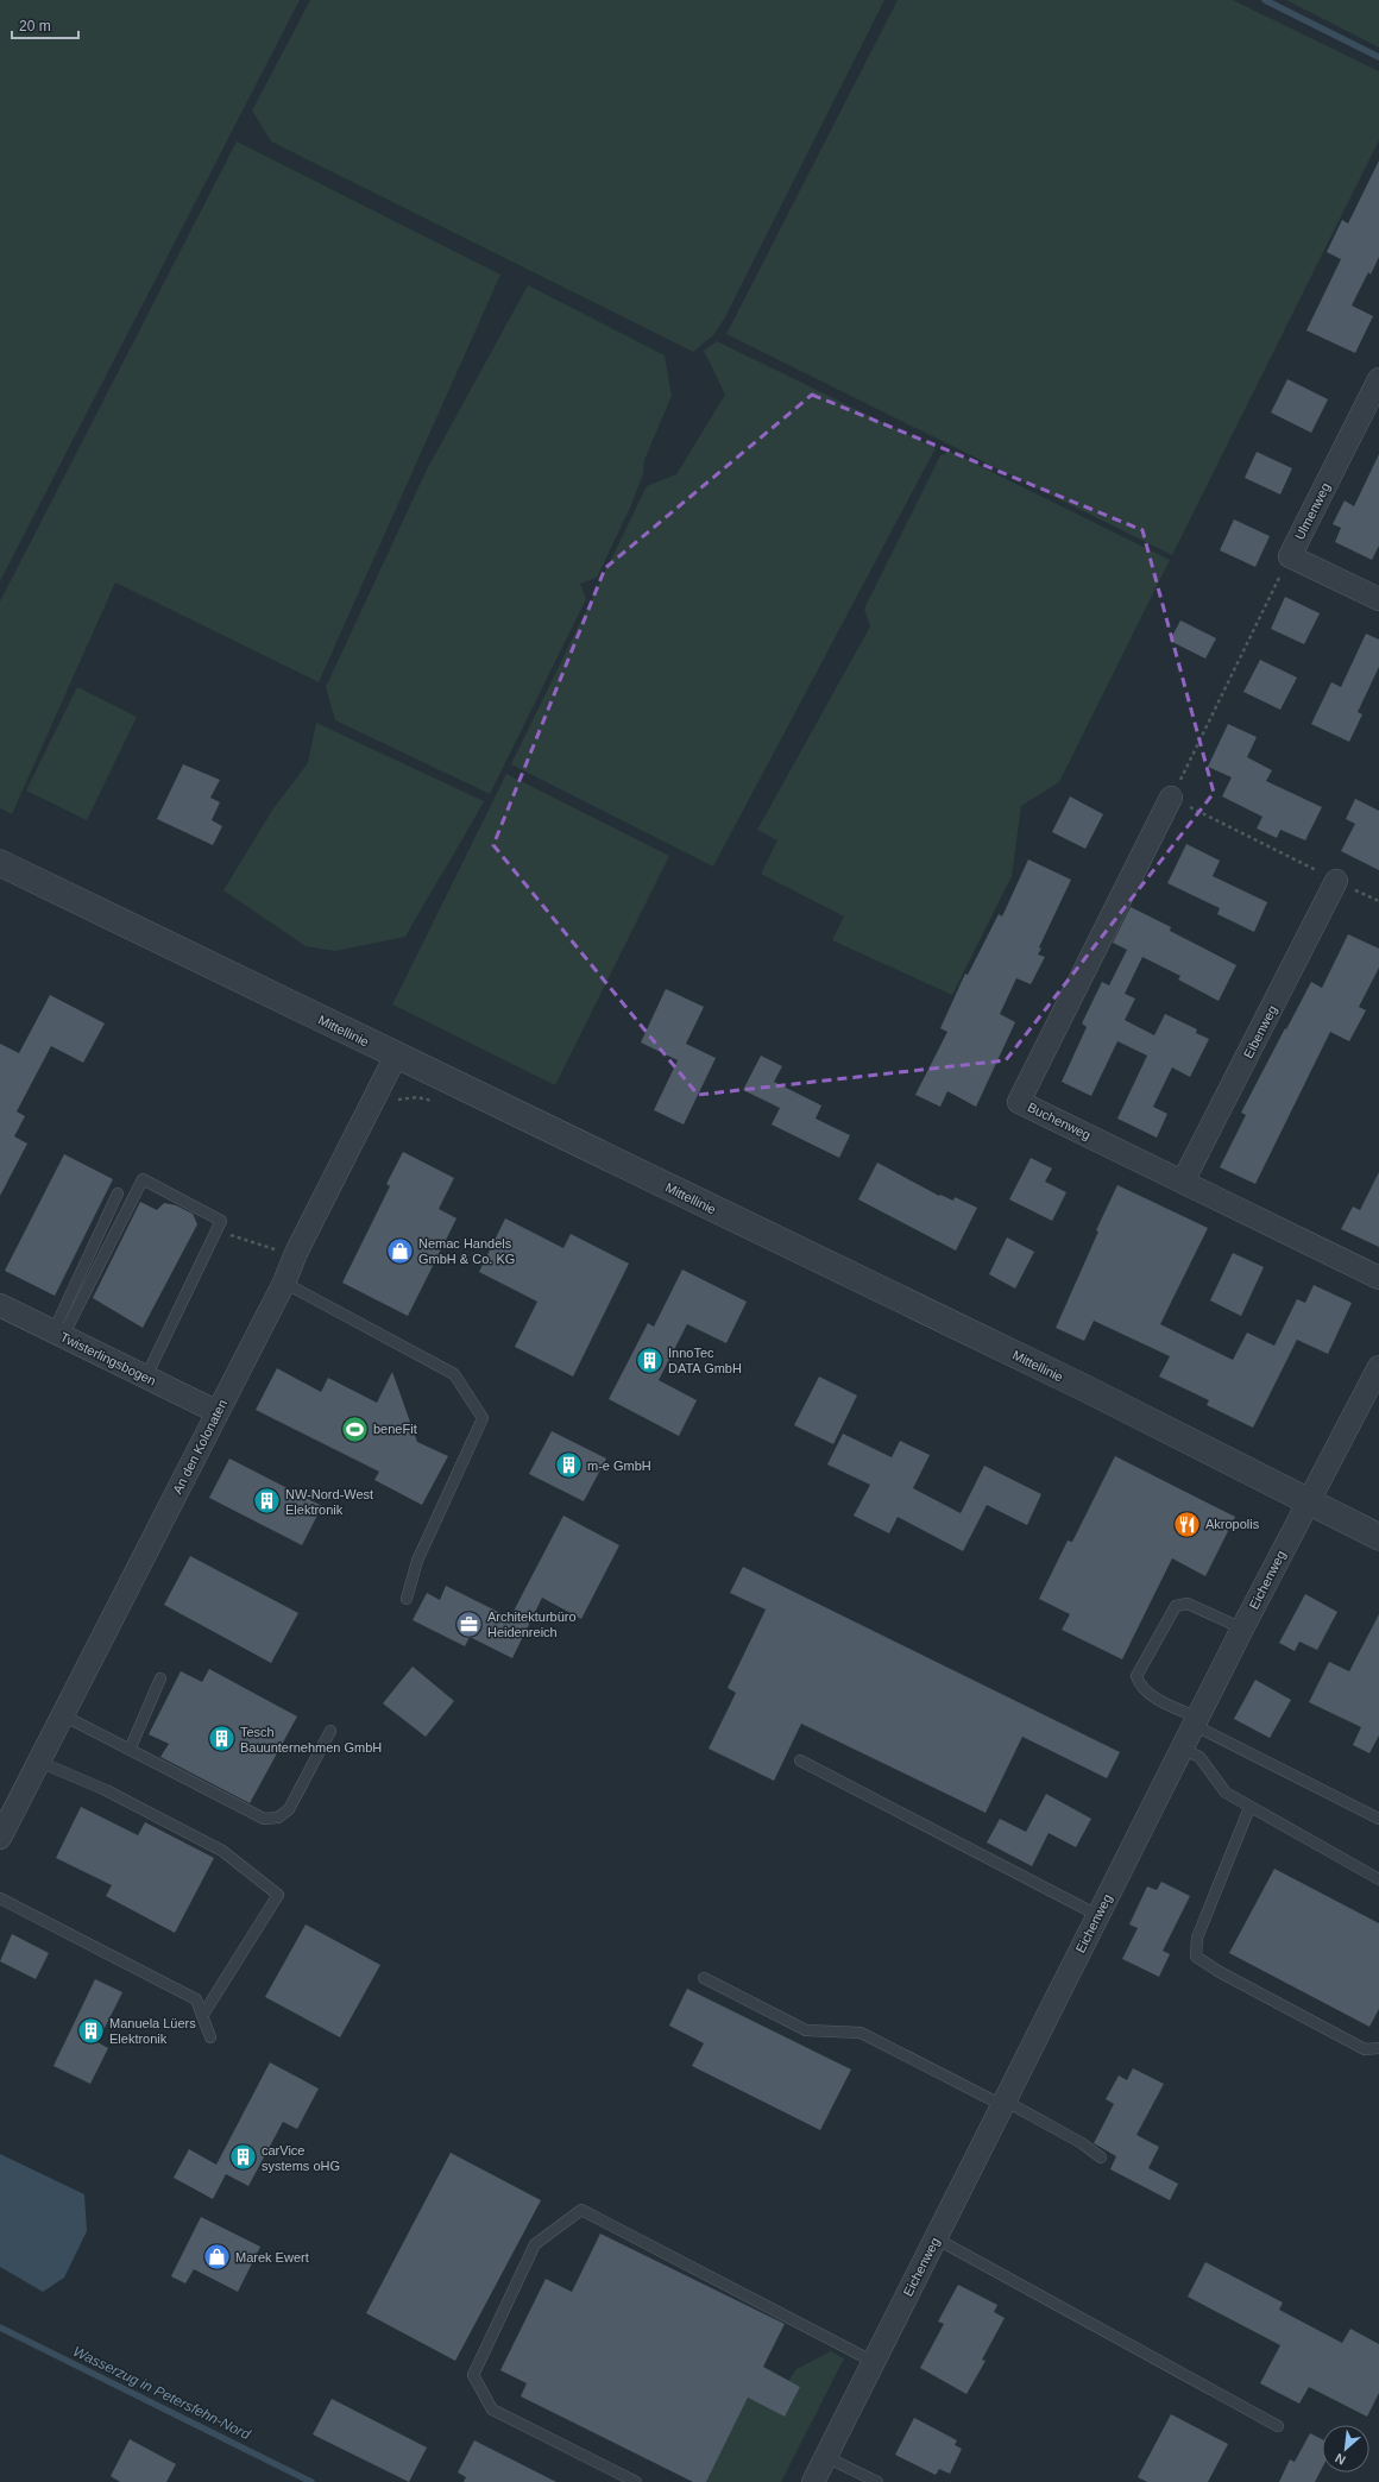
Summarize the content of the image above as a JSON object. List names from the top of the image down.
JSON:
{
  "streets": {
    "street": [
      "Ulmenweg",
      "Mittellinie",
      "Eibenweg",
      "Buchenweg",
      "Twisterlingsbogen",
      "An den Kolonaten",
      "Eichenweg"
    ]
  },
  "crossings": [
    ["Mittellinie", "An den Kolonaten"],
    ["Mittellinie", "Eichenweg"],
    ["Eibenweg", "Buchenweg"],
    ["Twisterlingsbogen", "An den Kolonaten"]
  ],
  "water": ["Wasserzug in Petersfehn-Nord"],
  "places": {
    "shop": ["Nemac Handels GmbH & Co. KG", "Marek Ewert"],
    "building": [
      "InnoTec DATA GmbH",
      "m-e GmbH",
      "NW-Nord-West Elektronik",
      "Tesch Bauunternehmen GmbH",
      "Manuela Lüers Elektronik",
      "carVice systems oHG"
    ],
    "sports": ["beneFit"],
    "restaurant": ["Akropolis"],
    "office": ["Architekturbüro Heidenreich"]
  },
  "scale_bar": "20 m",
  "north": "bottom left"
}
